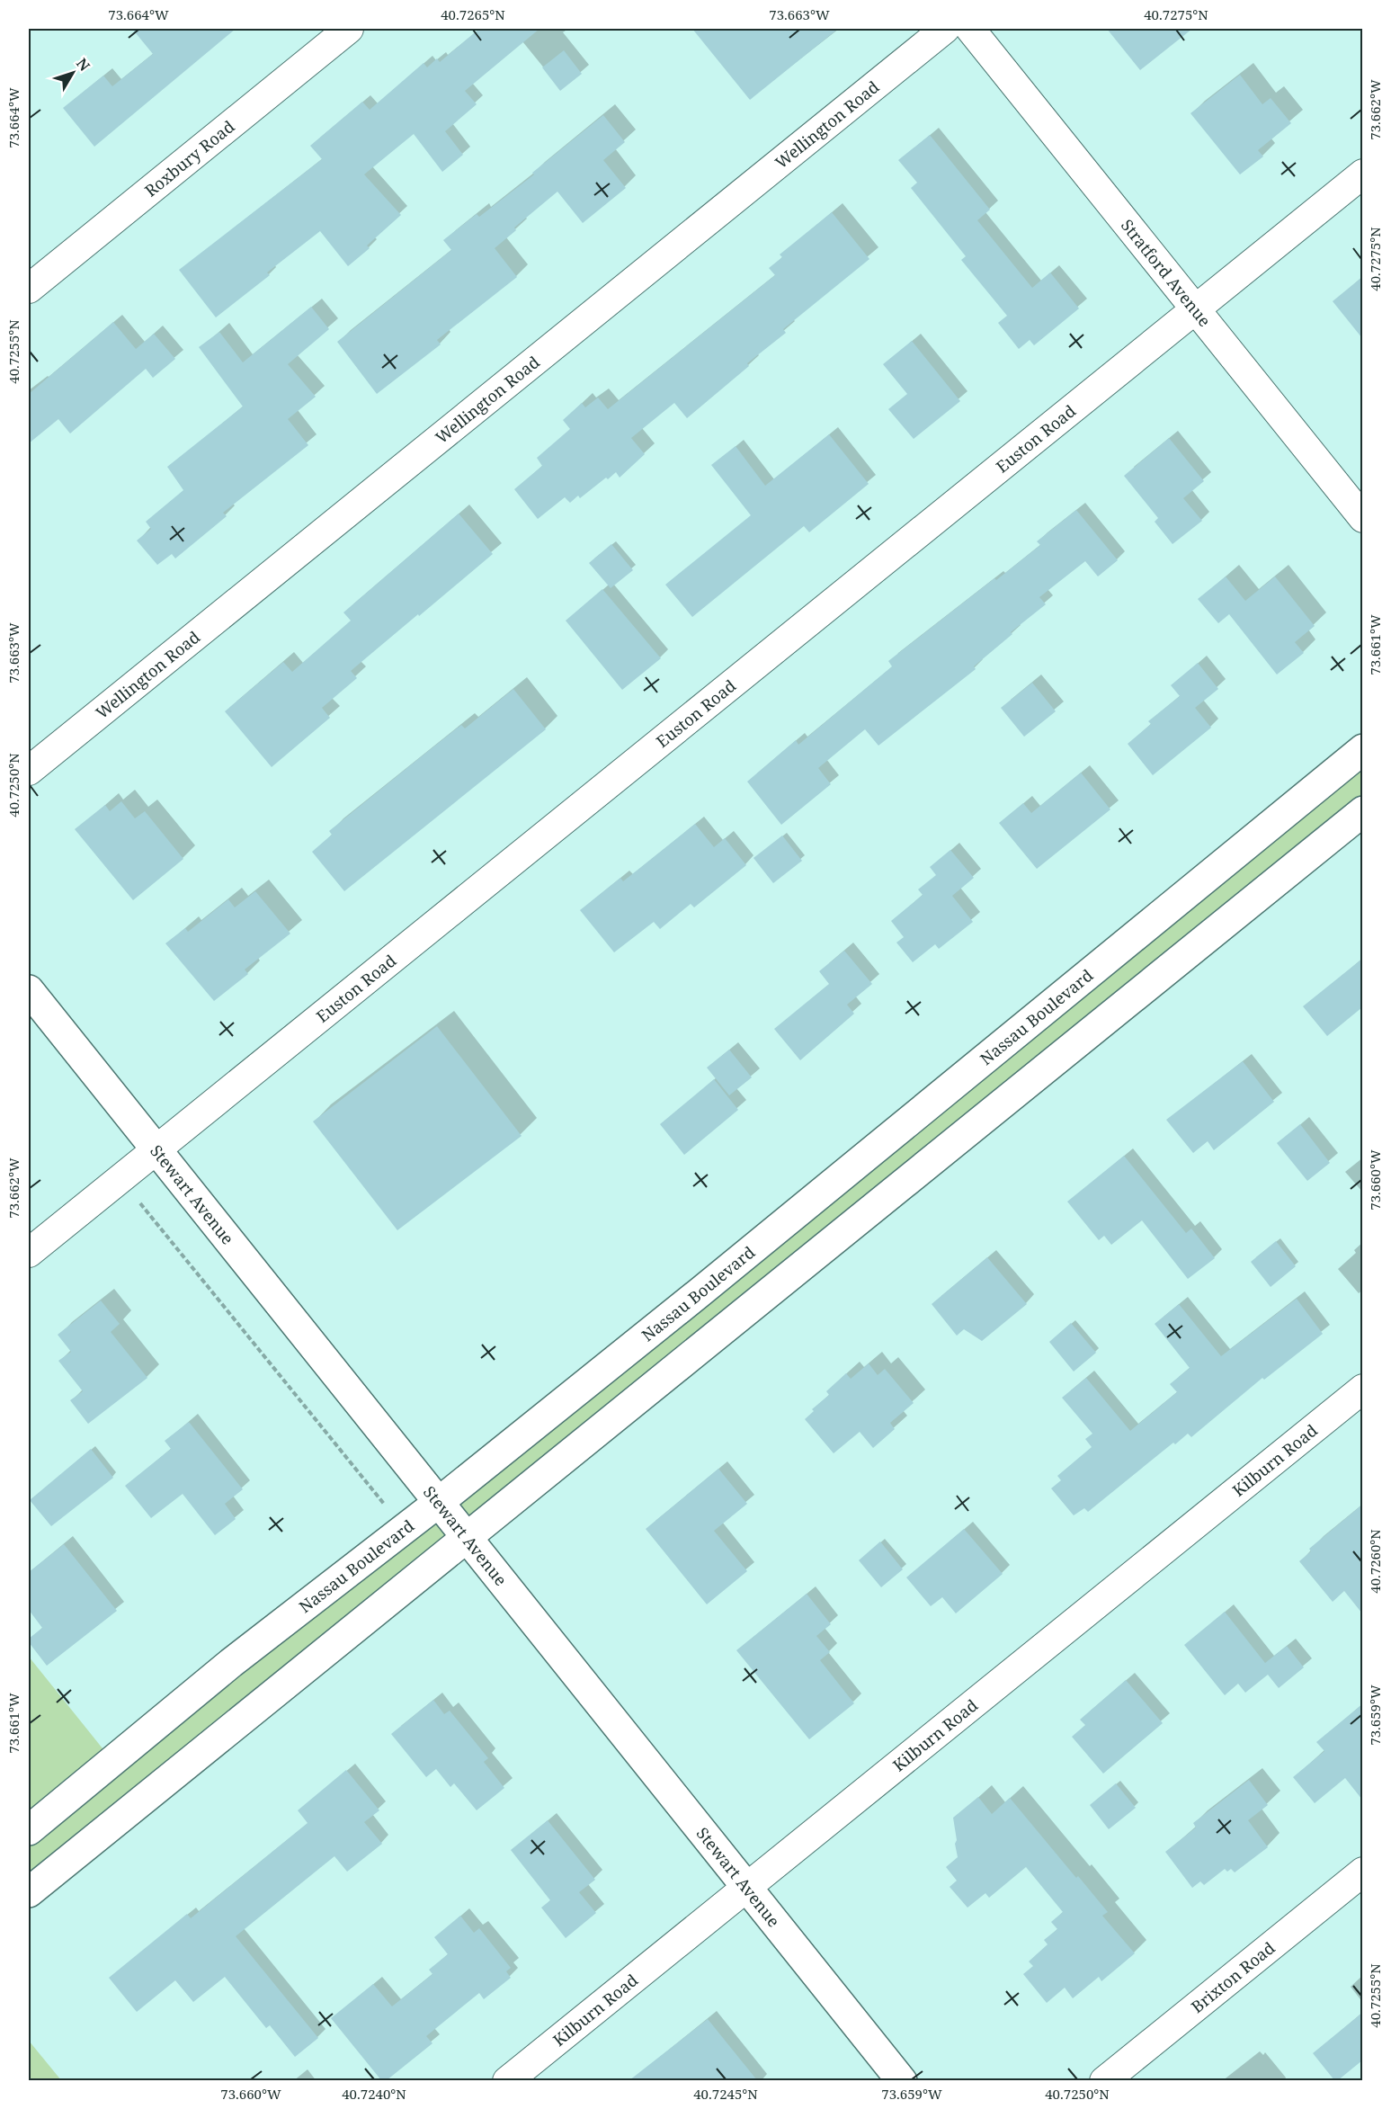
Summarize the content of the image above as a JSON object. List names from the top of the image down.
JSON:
{
  "streets": {
    "main road": ["Nassau Boulevard", "Stewart Avenue"],
    "street": [
      "Wellington Road",
      "Roxbury Road",
      "Stratford Avenue",
      "Euston Road",
      "Kilburn Road",
      "Brixton Road"
    ]
  },
  "crossings": [
    ["Stratford Avenue", "Euston Road"],
    ["Euston Road", "Stewart Avenue"],
    ["Nassau Boulevard", "Stewart Avenue"],
    ["Stewart Avenue", "Kilburn Road"]
  ],
  "north": "top right",
  "coordinates": [
    "73.664°W",
    "40.7265°N",
    "73.663°W",
    "40.7275°N",
    "73.662°W",
    "40.7255°N",
    "73.661°W",
    "40.7250°N",
    "73.660°W",
    "40.7260°N",
    "73.659°W",
    "40.7240°N",
    "40.7245°N"
  ]
}
